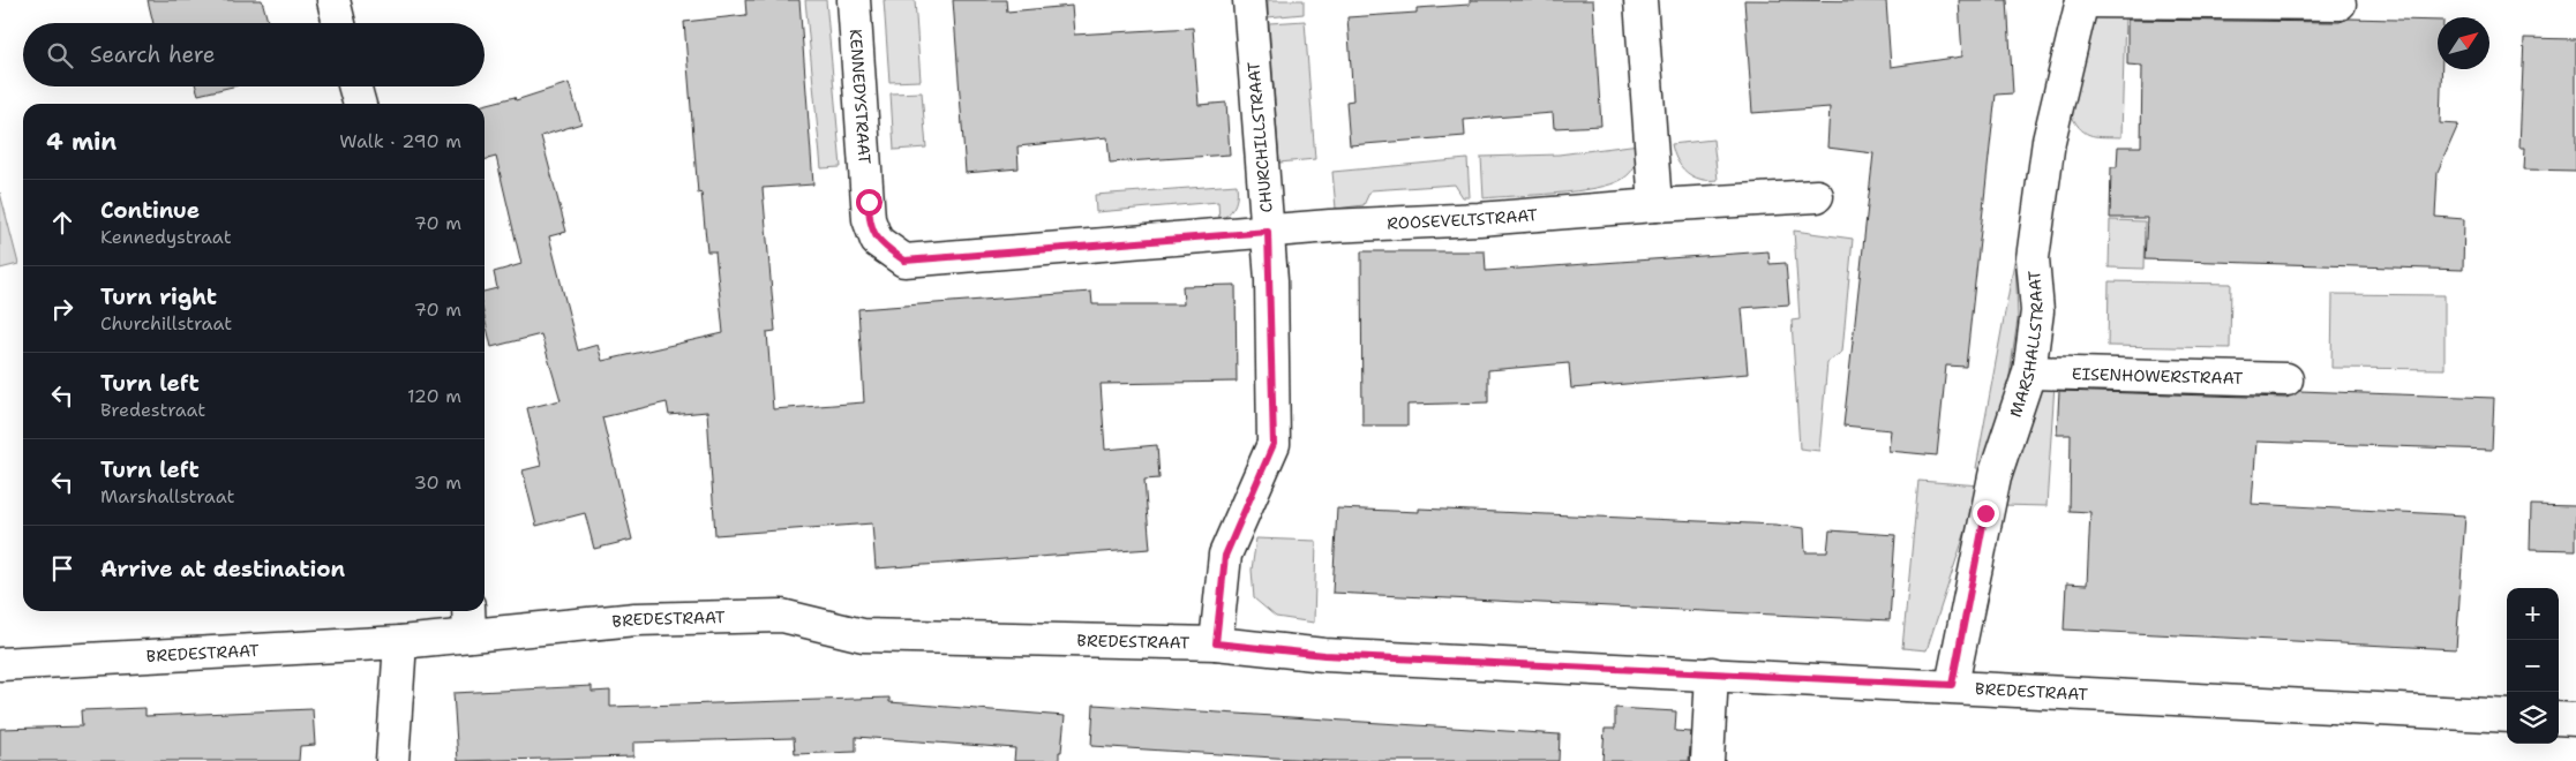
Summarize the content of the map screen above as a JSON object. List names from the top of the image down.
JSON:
{
  "streets": {
    "street": [
      "KENNEDYSTRAAT",
      "CHURCHILLSTRAAT",
      "ROOSEVELTSTRAAT",
      "MARSHALLSTRAAT",
      "EISENHOWERSTRAAT",
      "BREDESTRAAT"
    ]
  },
  "crossings": [
    ["KENNEDYSTRAAT", "CHURCHILLSTRAAT"],
    ["KENNEDYSTRAAT", "ROOSEVELTSTRAAT"],
    ["CHURCHILLSTRAAT", "ROOSEVELTSTRAAT"],
    ["CHURCHILLSTRAAT", "BREDESTRAAT"],
    ["MARSHALLSTRAAT", "EISENHOWERSTRAAT"],
    ["MARSHALLSTRAAT", "BREDESTRAAT"]
  ],
  "north": "top right",
  "page": {
    "search": "Search here",
    "heading": ["4 min", "Walk · 290 m"],
    "list": [
      ["Continue", "Kennedystraat", "70 m"],
      ["Turn right", "Churchillstraat", "70 m"],
      ["Turn left", "Bredestraat", "120 m"],
      ["Turn left", "Marshallstraat", "30 m"],
      "Arrive at destination"
    ],
    "map_buttons": ["+", "−"]
  }
}
